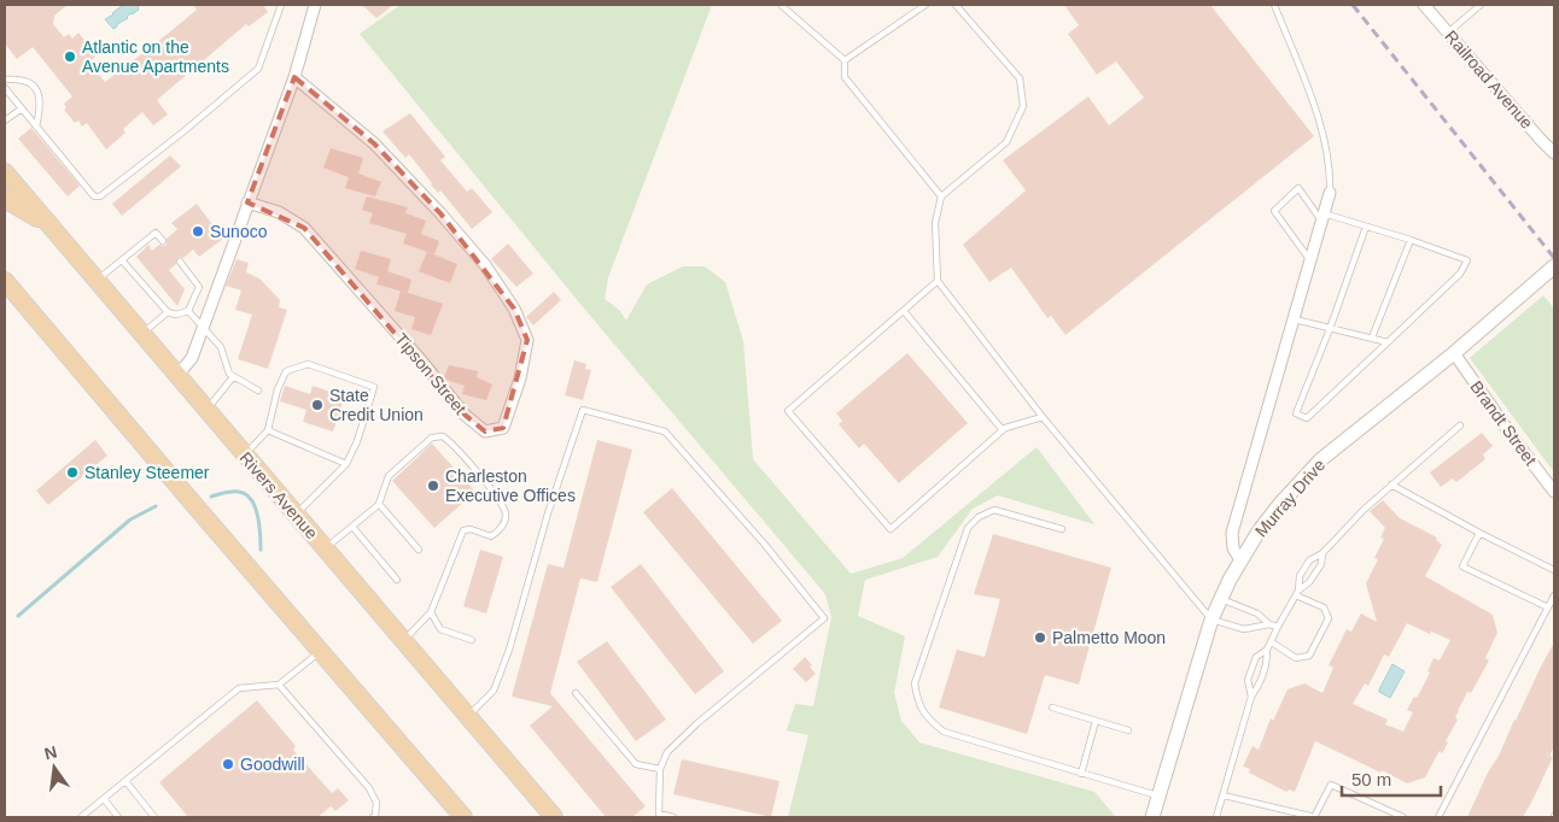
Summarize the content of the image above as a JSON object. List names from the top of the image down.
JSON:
{
  "streets": {
    "main road": ["Rivers Avenue"],
    "street": [
      "Railroad Avenue",
      "Tipson Street",
      "Brandt Street",
      "Murray Drive"
    ]
  },
  "crossings": [
    ["Brandt Street", "Murray Drive"]
  ],
  "places": [
    "Atlantic on the Avenue Apartments",
    "Sunoco",
    "State Credit Union",
    "Stanley Steemer",
    "Charleston Executive Offices",
    "Palmetto Moon",
    "Goodwill"
  ],
  "scale_bar": "50 m",
  "north": "top"
}
